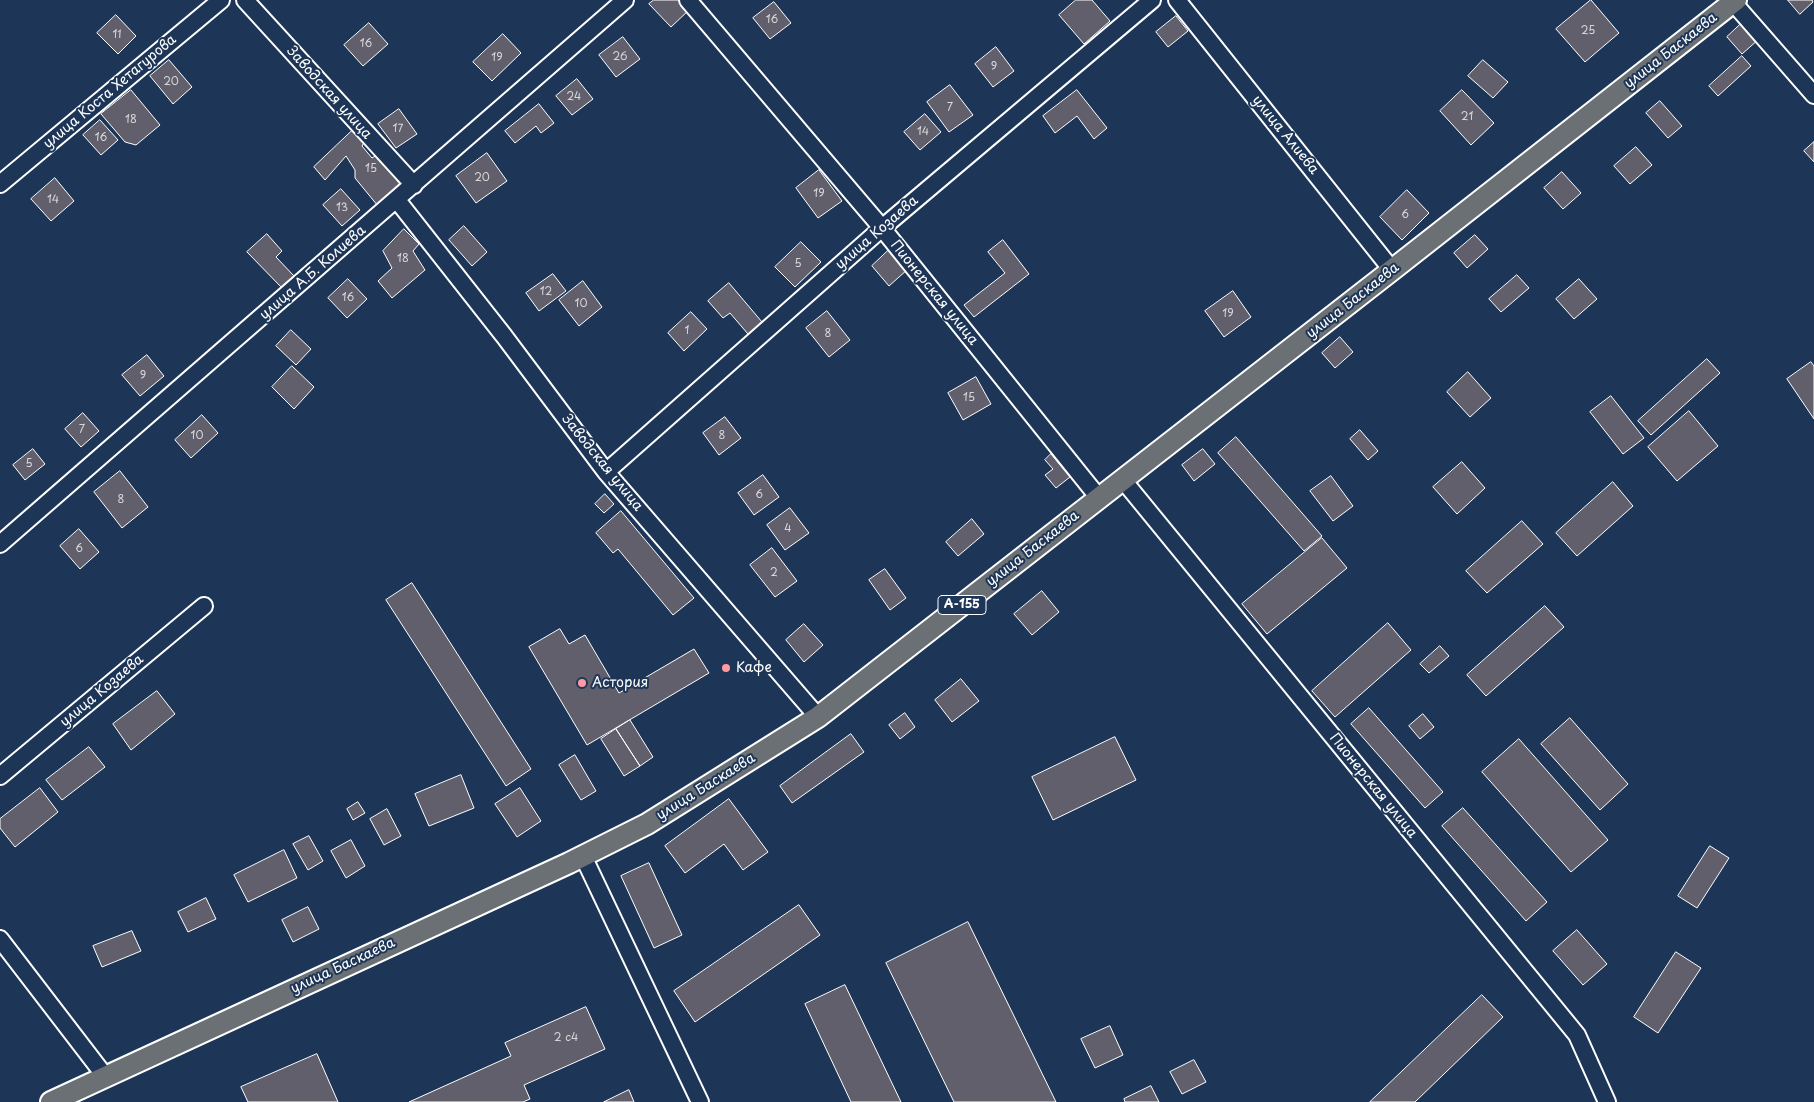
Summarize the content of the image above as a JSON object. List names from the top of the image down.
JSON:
{
  "streets": {
    "main road": ["улица Баскаева", "А-155"],
    "street": [
      "улица Коста Хетагурова",
      "Заводская улица",
      "улица Алиева",
      "улица Козаева",
      "улица А.Б. Колиева",
      "Пионерская улица"
    ]
  },
  "crossings": [
    ["улица Баскаева", "Заводская улица"],
    ["улица Баскаева", "улица Алиева"],
    ["улица Баскаева", "Пионерская улица"],
    ["улица Баскаева", "А-155"],
    ["Заводская улица", "улица Козаева"],
    ["Заводская улица", "улица А.Б. Колиева"],
    ["улица Козаева", "Пионерская улица"]
  ],
  "places": ["Кафе", "Астория"],
  "house_numbers": [
    "16",
    "25",
    "11",
    "16",
    "26",
    "19",
    "9",
    "20",
    "24",
    "7",
    "21",
    "18",
    "17",
    "14",
    "16",
    "15",
    "20",
    "19",
    "14",
    "13",
    "6",
    "18",
    "5",
    "12",
    "16",
    "10",
    "19",
    "1",
    "8",
    "9",
    "15",
    "7",
    "10",
    "8",
    "5",
    "6",
    "8",
    "4",
    "6",
    "2",
    "2 с4"
  ]
}
